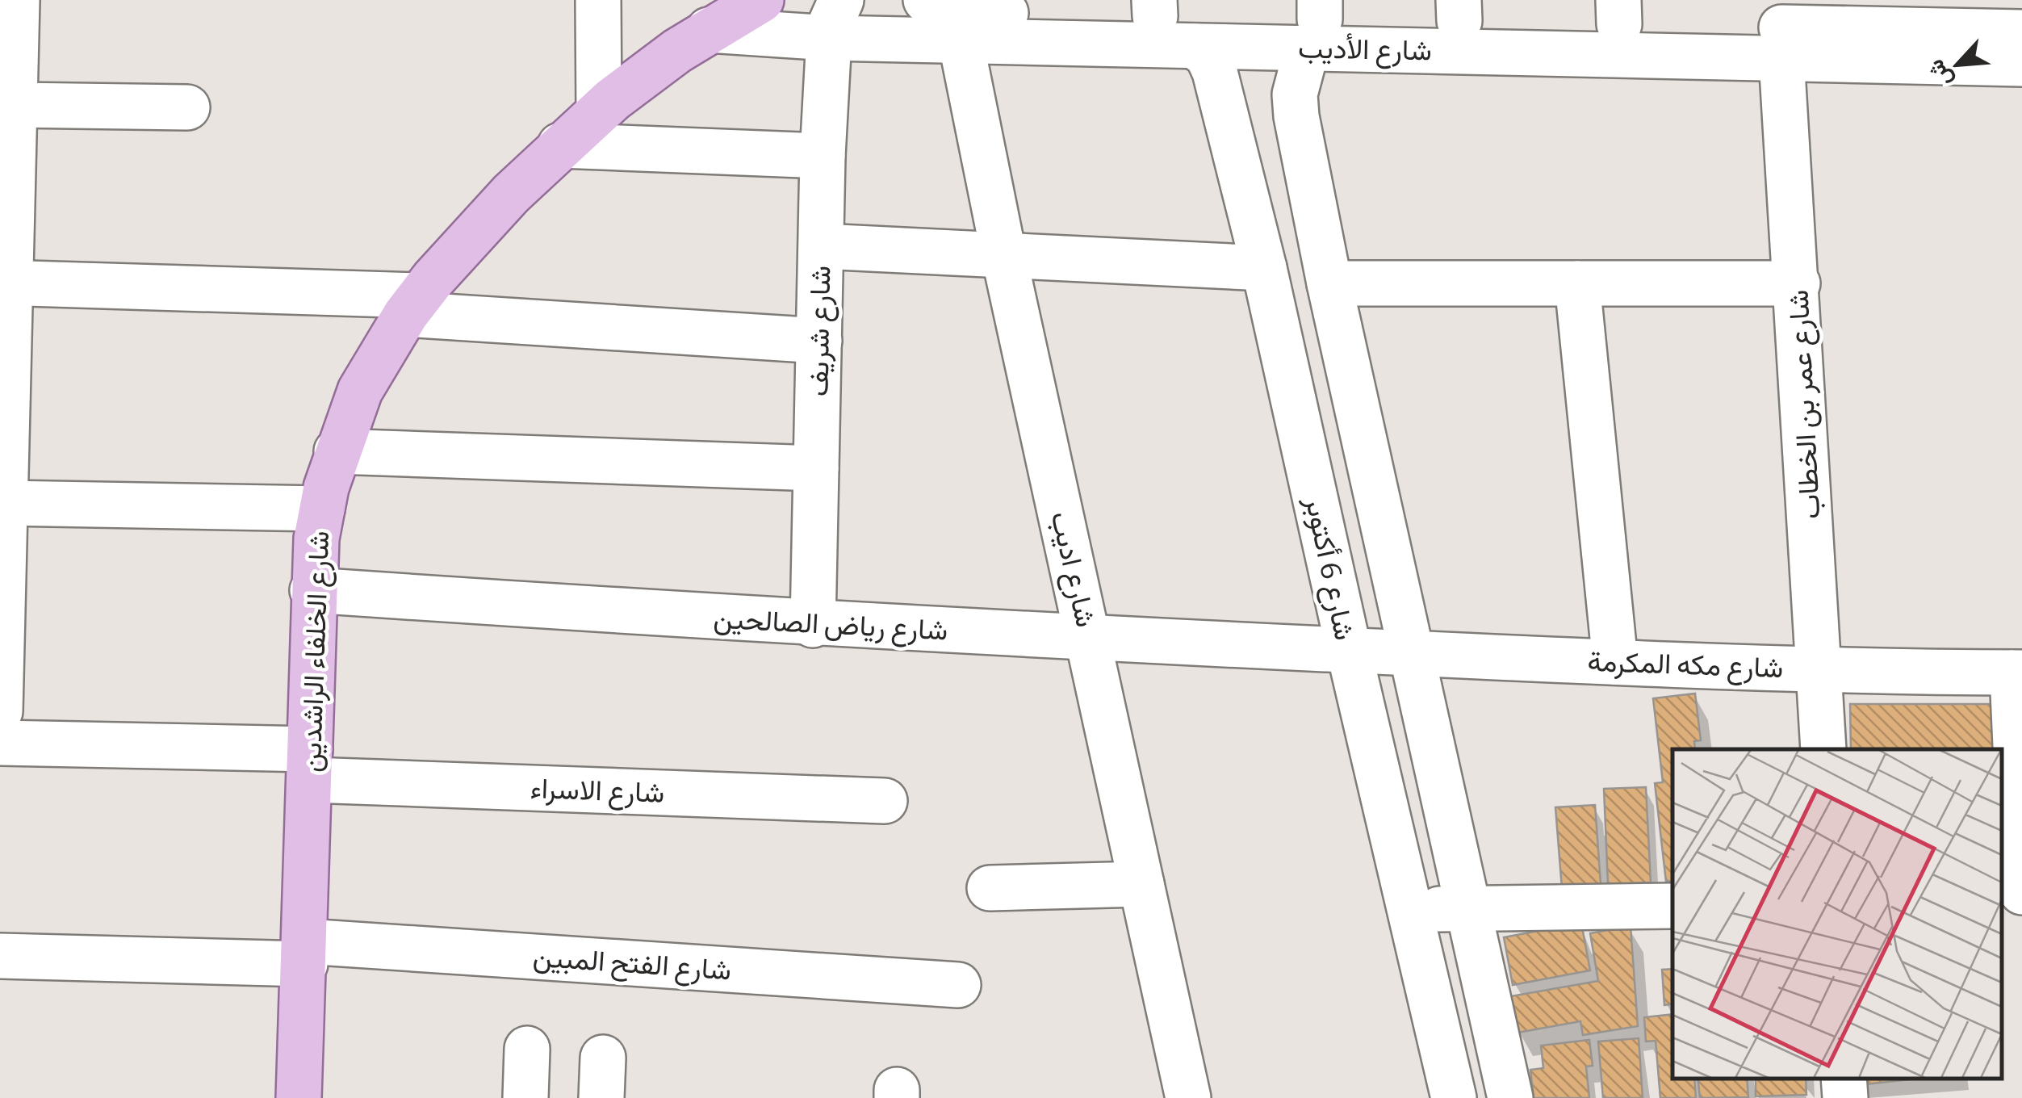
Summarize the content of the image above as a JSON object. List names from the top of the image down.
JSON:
{
  "streets": {
    "main road": ["شارع الخلفاء الراشدين"],
    "street": [
      "شارع الأديب",
      "شارع شريف",
      "شارع عمر بن الخطاب",
      "شارع 6 أكتوبر",
      "شارع اديب",
      "شارع رياض الصالحين",
      "شارع مكه المكرمة",
      "شارع الاسراء",
      "شارع الفتح المبين"
    ]
  },
  "crossings": [
    ["شارع الأديب", "شارع شريف"],
    ["شارع الأديب", "شارع عمر بن الخطاب"],
    ["شارع الأديب", "شارع 6 أكتوبر"],
    ["شارع الأديب", "شارع اديب"],
    ["شارع الأديب", "شارع الخلفاء الراشدين"],
    ["شارع شريف", "شارع رياض الصالحين"],
    ["شارع عمر بن الخطاب", "شارع مكه المكرمة"],
    ["شارع 6 أكتوبر", "شارع رياض الصالحين"],
    ["شارع 6 أكتوبر", "شارع مكه المكرمة"],
    ["شارع اديب", "شارع رياض الصالحين"],
    ["شارع رياض الصالحين", "شارع الخلفاء الراشدين"],
    ["شارع رياض الصالحين", "شارع مكه المكرمة"],
    ["شارع الخلفاء الراشدين", "شارع الاسراء"],
    ["شارع الخلفاء الراشدين", "شارع الفتح المبين"]
  ],
  "north": "bottom left"
}
